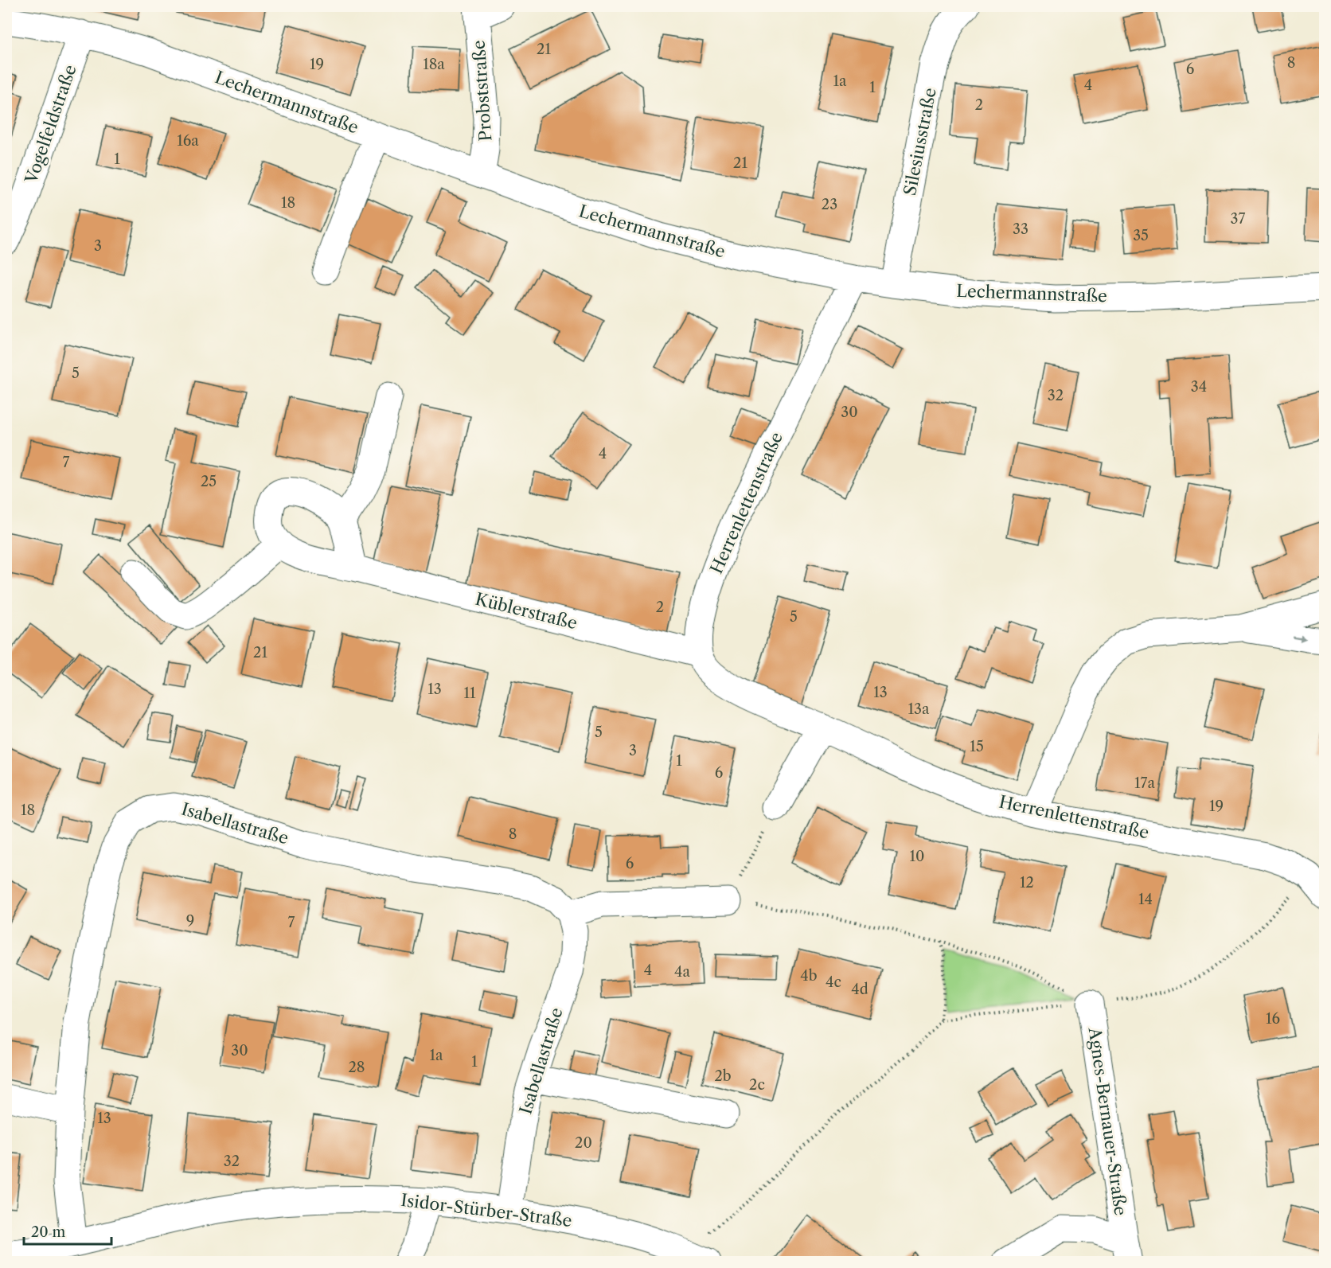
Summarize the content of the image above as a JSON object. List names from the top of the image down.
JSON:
{
  "streets": {
    "street": [
      "Probststraße",
      "Lechermannstraße",
      "Vogelfeldstraße",
      "Silesiusstraße",
      "Herrenlettenstraße",
      "Küblerstraße",
      "Isabellastraße",
      "Agnes-Bernauer-Straße",
      "Isidor-Stürber-Straße"
    ]
  },
  "crossings": [
    ["Probststraße", "Lechermannstraße"],
    ["Lechermannstraße", "Vogelfeldstraße"],
    ["Lechermannstraße", "Silesiusstraße"],
    ["Lechermannstraße", "Herrenlettenstraße"],
    ["Herrenlettenstraße", "Küblerstraße"],
    ["Isabellastraße", "Isidor-Stürber-Straße"]
  ],
  "house_numbers": [
    "21",
    "8",
    "19",
    "18a",
    "6",
    "1a",
    "4",
    "1",
    "2",
    "16a",
    "1",
    "21",
    "18",
    "23",
    "37",
    "33",
    "35",
    "3",
    "5",
    "34",
    "32",
    "30",
    "4",
    "7",
    "25",
    "2",
    "5",
    "21",
    "13",
    "13",
    "11",
    "13a",
    "5",
    "15",
    "3",
    "1",
    "6",
    "17a",
    "19",
    "18",
    "8",
    "10",
    "6",
    "12",
    "14",
    "9",
    "7",
    "4",
    "4a",
    "4b",
    "4c",
    "4d",
    "16",
    "30",
    "1a",
    "1",
    "28",
    "2b",
    "2c",
    "13",
    "20",
    "32"
  ],
  "scale_bar": "20 m"
}
